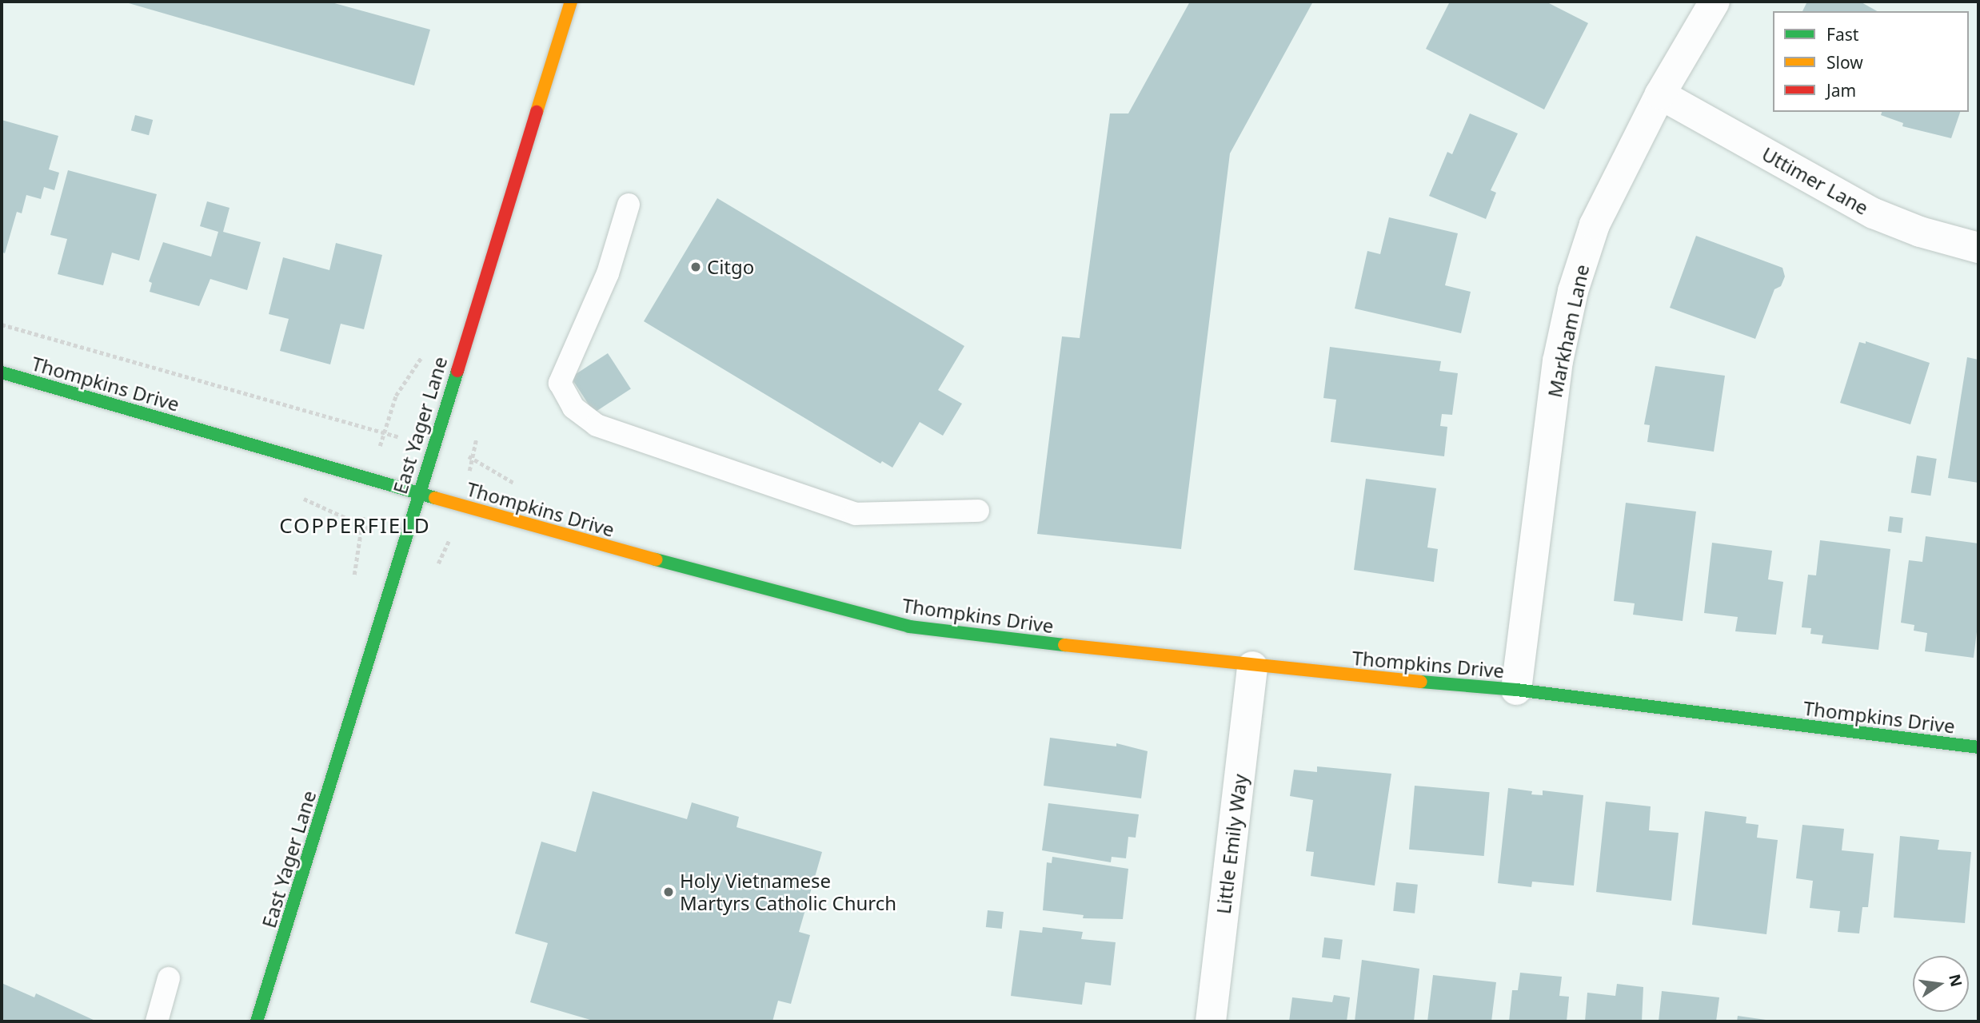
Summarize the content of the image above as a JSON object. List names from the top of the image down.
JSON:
{
  "streets": {
    "street": [
      "Uttimer Lane",
      "Markham Lane",
      "Thompkins Drive",
      "East Yager Lane",
      "Little Emily Way"
    ]
  },
  "crossings": [
    ["Uttimer Lane", "Markham Lane"],
    ["Markham Lane", "Thompkins Drive"],
    ["Thompkins Drive", "East Yager Lane"],
    ["Thompkins Drive", "Little Emily Way"]
  ],
  "districts": ["COPPERFIELD"],
  "places": ["Citgo", "Holy Vietnamese Martyrs Catholic Church"],
  "legend": ["Fast", "Slow", "Jam"],
  "north": "right"
}
